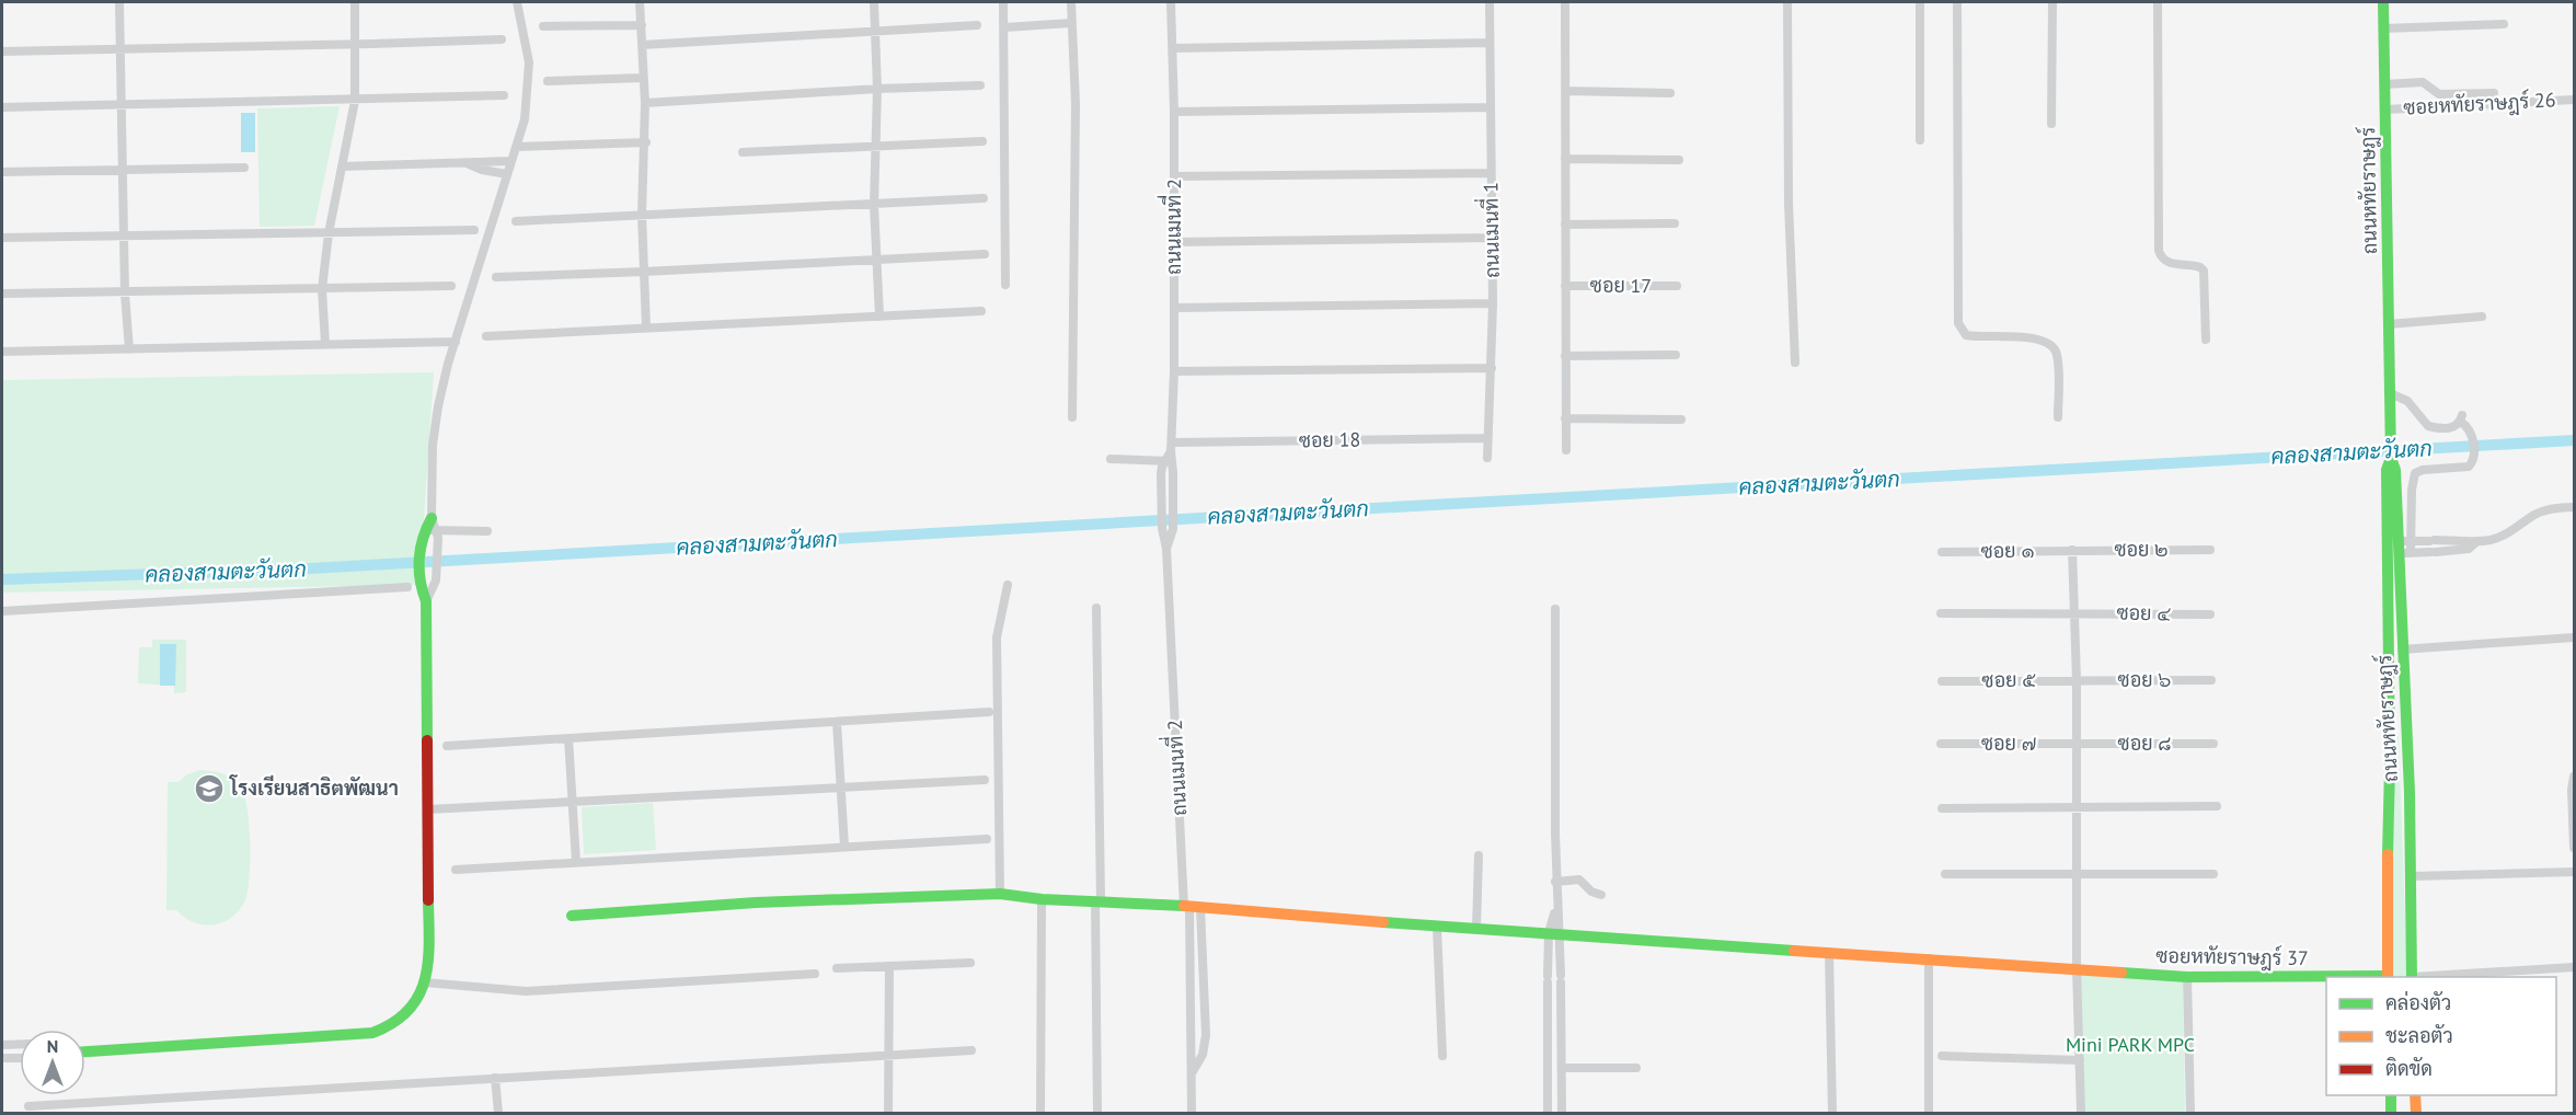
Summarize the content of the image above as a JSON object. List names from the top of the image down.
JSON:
{
  "streets": {
    "street": [
      "ซอยหทัยราษฎร์ 26",
      "ถนนหทัยราษฎร์",
      "ถนนเมนที่ 2",
      "ถนนเมนที่ 1",
      "ซอย 17",
      "ซอย 18",
      "ซอย ๒",
      "ซอย ๑",
      "ซอย ๔",
      "ซอย ๕",
      "ซอย ๖",
      "ซอย ๗",
      "ซอย ๘",
      "ซอยหทัยราษฎร์ 37"
    ]
  },
  "crossings": [
    ["ซอยหทัยราษฎร์ 26", "ถนนหทัยราษฎร์"],
    ["ถนนหทัยราษฎร์", "ซอยหทัยราษฎร์ 37"],
    ["ถนนเมนที่ 2", "ซอย 18"],
    ["ถนนเมนที่ 2", "ซอยหทัยราษฎร์ 37"],
    ["ถนนเมนที่ 1", "ซอย 18"],
    ["ซอย ๒", "ซอย ๑"],
    ["ซอย ๕", "ซอย ๖"],
    ["ซอย ๗", "ซอย ๘"]
  ],
  "water": ["คลองสามตะวันตก"],
  "parks": ["Mini PARK MPC"],
  "places": {
    "school or university": ["โรงเรียนสาธิตพัฒนา"]
  },
  "legend": ["คล่องตัว", "ชะลอตัว", "ติดขัด"],
  "north": "top"
}
